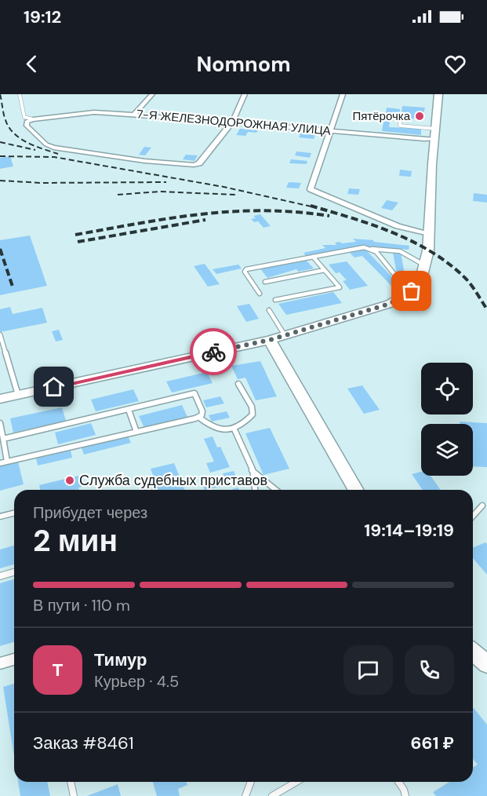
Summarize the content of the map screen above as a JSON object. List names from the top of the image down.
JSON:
{
  "streets": {
    "street": ["7-Я ЖЕЛЕЗНОДОРОЖНАЯ УЛИЦА"]
  },
  "places": ["Пятёрочка", "Служба судебных приставов"],
  "page": {
    "status": "19:12",
    "header": "Nomnom",
    "heading": ["2 мин", "Прибудет через", "19:14–19:19"],
    "panel": [
      "Тимур",
      "Курьер · 4.5",
      "Заказ #8461",
      "661 ₽"
    ],
    "bar": "В пути · 110 m",
    "round": "Т"
  }
}
